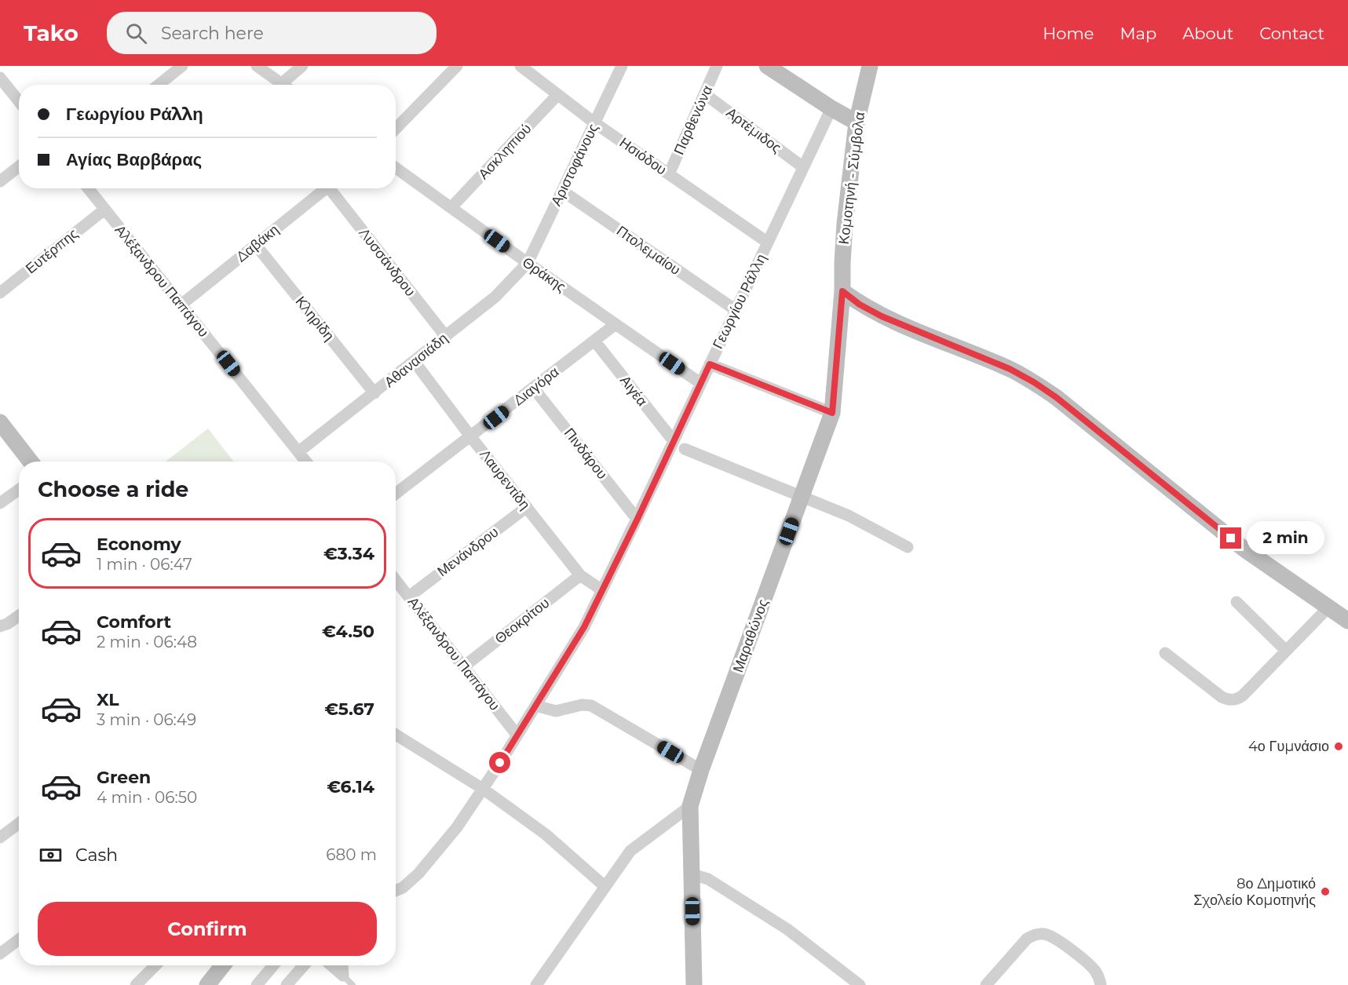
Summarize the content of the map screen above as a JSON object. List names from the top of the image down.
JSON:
{
  "streets": {
    "street": [
      "Παρθενώνα",
      "Αρτέμιδος",
      "Ασκληπιού",
      "Ησιόδου",
      "Αριστοφάνους",
      "Κομοτηνή - Σύμβολα",
      "Δαβάκη",
      "Πτολεμαίου",
      "Ευτέρπης",
      "Λυσσάνδρου",
      "Θράκης",
      "Αλέξανδρου Παπάγου",
      "Γεωργίου Ράλλη",
      "Κληρίδη",
      "Αθανασιάδη",
      "Διαγόρα",
      "Αιγέα",
      "Πινδάρου",
      "Λαυρεντίδη",
      "Μενάνδρου",
      "Θεοκρίτου",
      "Μαραθώνος"
    ]
  },
  "crossings": [
    ["Παρθενώνα", "Αρτέμιδος"],
    ["Παρθενώνα", "Ησιόδου"],
    ["Αρτέμιδος", "Γεωργίου Ράλλη"],
    ["Ασκληπιού", "Ησιόδου"],
    ["Ασκληπιού", "Θράκης"],
    ["Ησιόδου", "Αριστοφάνους"],
    ["Ησιόδου", "Γεωργίου Ράλλη"],
    ["Αριστοφάνους", "Πτολεμαίου"],
    ["Αριστοφάνους", "Θράκης"],
    ["Αριστοφάνους", "Αθανασιάδη"],
    ["Κομοτηνή - Σύμβολα", "Μαραθώνος"],
    ["Δαβάκη", "Αλέξανδρου Παπάγου"],
    ["Δαβάκη", "Κληρίδη"],
    ["Πτολεμαίου", "Γεωργίου Ράλλη"],
    ["Ευτέρπης", "Αλέξανδρου Παπάγου"],
    ["Λυσσάνδρου", "Αθανασιάδη"],
    ["Θράκης", "Γεωργίου Ράλλη"],
    ["Θράκης", "Αθανασιάδη"],
    ["Θράκης", "Διαγόρα"],
    ["Αλέξανδρου Παπάγου", "Γεωργίου Ράλλη"],
    ["Αλέξανδρου Παπάγου", "Αθανασιάδη"],
    ["Αλέξανδρου Παπάγου", "Μενάνδρου"],
    ["Αλέξανδρου Παπάγου", "Θεοκρίτου"],
    ["Γεωργίου Ράλλη", "Αιγέα"],
    ["Γεωργίου Ράλλη", "Πινδάρου"],
    ["Γεωργίου Ράλλη", "Λαυρεντίδη"],
    ["Κληρίδη", "Αθανασιάδη"],
    ["Αθανασιάδη", "Λαυρεντίδη"],
    ["Διαγόρα", "Αιγέα"],
    ["Διαγόρα", "Πινδάρου"],
    ["Διαγόρα", "Λαυρεντίδη"],
    ["Λαυρεντίδη", "Μενάνδρου"],
    ["Λαυρεντίδη", "Θεοκρίτου"]
  ],
  "places": ["4ο Γυμνάσιο", "8ο Δημοτικό Σχολείο Κομοτηνής"],
  "page": {
    "header": "Tako",
    "search": "Search here",
    "nav": [
      "Home",
      "Map",
      "About",
      "Contact"
    ],
    "banner": ["Γεωργίου Ράλλη", "Αγίας Βαρβάρας"],
    "heading": "Choose a ride",
    "list": [
      {
        "name": "Economy",
        "note": "1 min · 06:47",
        "value": "€3.34"
      },
      {
        "name": "Comfort",
        "note": "2 min · 06:48",
        "value": "€4.50"
      },
      {
        "name": "XL",
        "note": "3 min · 06:49",
        "value": "€5.67"
      },
      {
        "name": "Green",
        "note": "4 min · 06:50",
        "value": "€6.14"
      }
    ],
    "bubble": "2 min",
    "pay": ["Cash", "680 m"],
    "buttons": "Confirm"
  }
}
